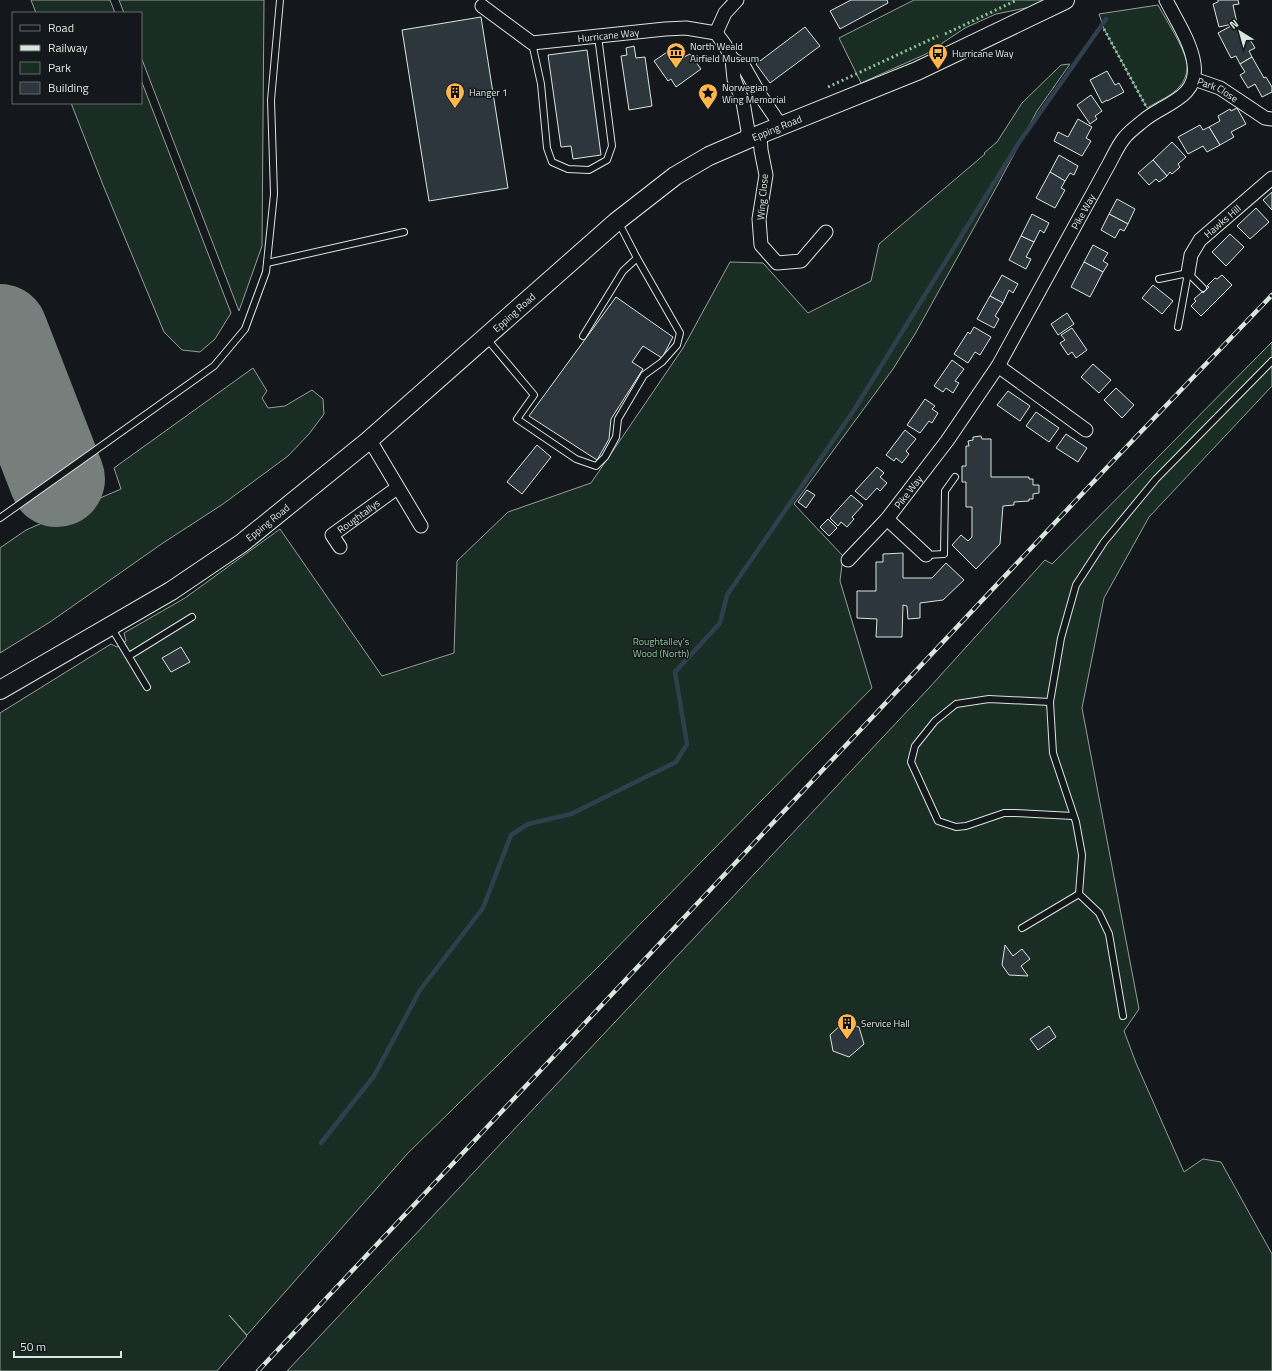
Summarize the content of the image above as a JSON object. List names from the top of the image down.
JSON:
{
  "streets": {
    "main road": ["Epping Road"],
    "street": [
      "Hurricane Way",
      "Park Close",
      "Wing Close",
      "Pike Way",
      "Hawks Hill",
      "Roughtallys"
    ]
  },
  "crossings": [
    ["Park Close", "Pike Way"],
    ["Epping Road", "Wing Close"]
  ],
  "parks": ["Roughtalley's Wood (North)"],
  "places": {
    "museum": ["North Weald Airfield Museum"],
    "bus stop": ["Hurricane Way"],
    "building": ["Hanger 1", "Service Hall"],
    "place": ["Norwegian Wing Memorial"]
  },
  "legend": [
    "Road",
    "Railway",
    "Park",
    "Building"
  ],
  "scale_bar": "50 m",
  "north": "top left"
}
